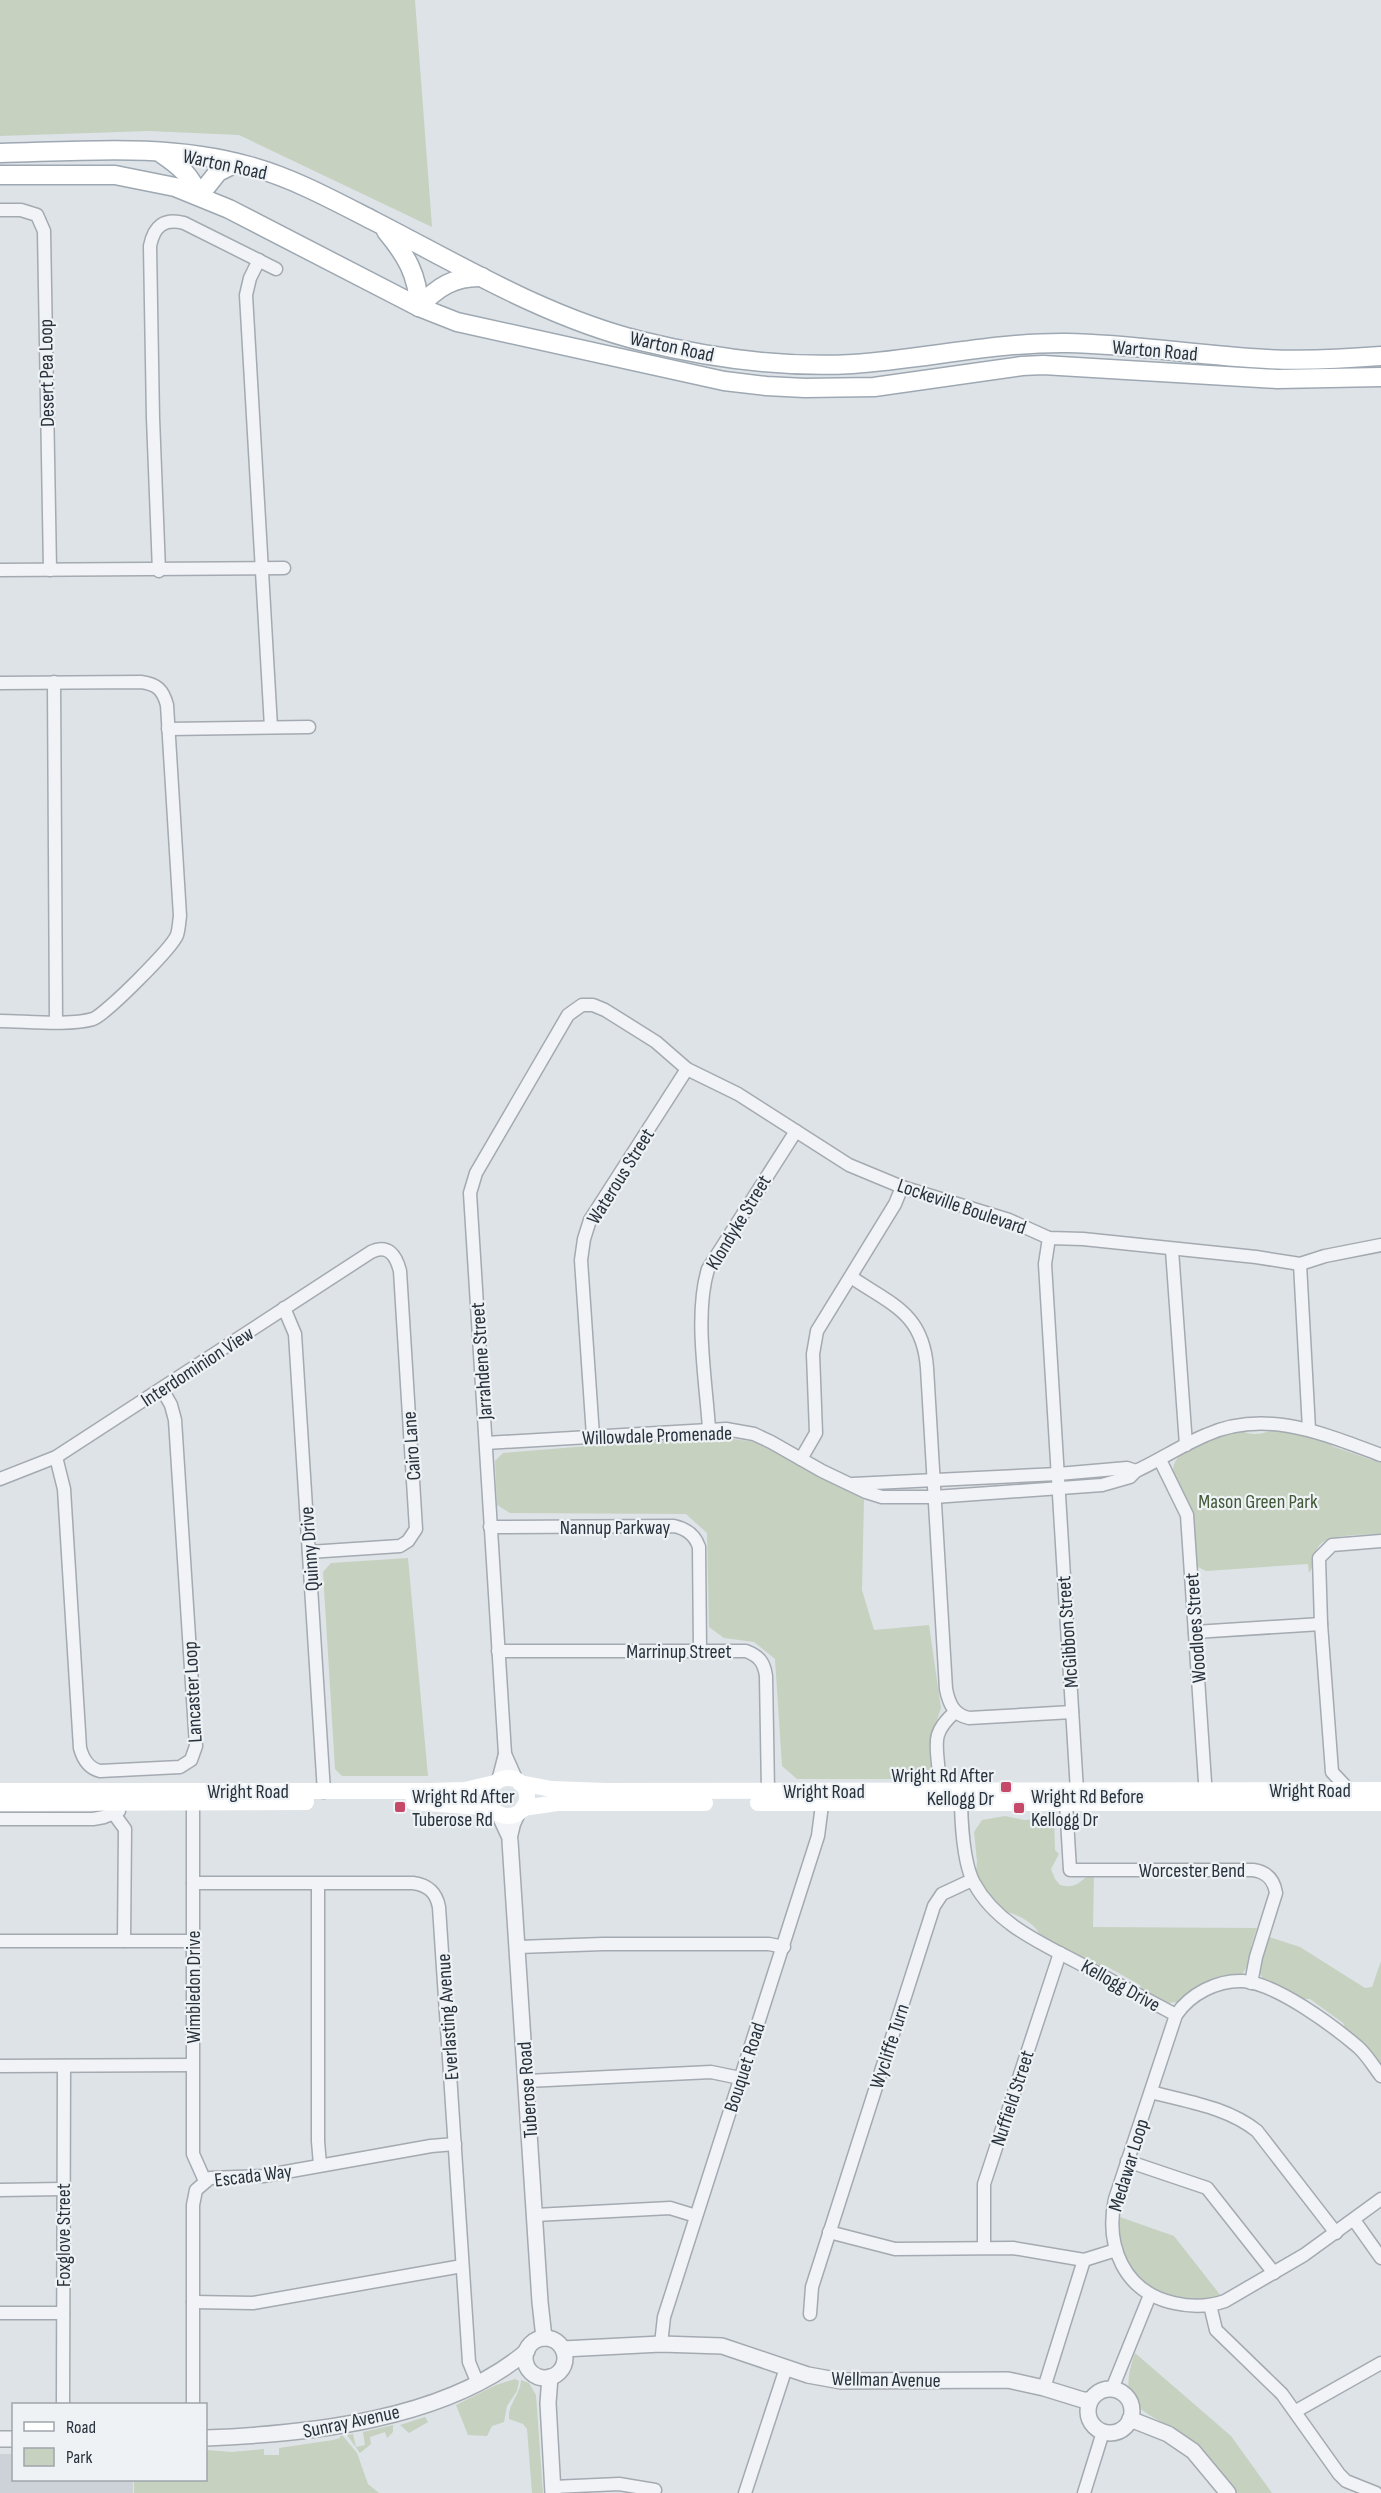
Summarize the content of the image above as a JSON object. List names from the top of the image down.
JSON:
{
  "streets": {
    "main road": ["Warton Road", "Wright Road"],
    "street": [
      "Desert Pea Loop",
      "Waterous Street",
      "Lockeville Boulevard",
      "Klondyke Street",
      "Jarrahdene Street",
      "Interdominion View",
      "Willowdale Promenade",
      "Cairo Lane",
      "Nannup Parkway",
      "Quinny Drive",
      "Woodloes Street",
      "McGibbon Street",
      "Marrinup Street",
      "Lancaster Loop",
      "Worcester Bend",
      "Kellogg Drive",
      "Wimbledon Drive",
      "Everlasting Avenue",
      "Wycliffe Turn",
      "Bouquet Road",
      "Tuberose Road",
      "Nuffield Street",
      "Medawar Loop",
      "Escada Way",
      "Foxglove Street",
      "Wellman Avenue",
      "Sunray Avenue"
    ]
  },
  "crossings": [
    ["Waterous Street", "Lockeville Boulevard"],
    ["Waterous Street", "Willowdale Promenade"],
    ["Lockeville Boulevard", "Klondyke Street"],
    ["Lockeville Boulevard", "Jarrahdene Street"],
    ["Lockeville Boulevard", "McGibbon Street"],
    ["Klondyke Street", "Willowdale Promenade"],
    ["Jarrahdene Street", "Willowdale Promenade"],
    ["Jarrahdene Street", "Nannup Parkway"],
    ["Jarrahdene Street", "Marrinup Street"],
    ["Jarrahdene Street", "Wright Road"],
    ["Jarrahdene Street", "Tuberose Road"],
    ["Interdominion View", "Cairo Lane"],
    ["Interdominion View", "Quinny Drive"],
    ["Interdominion View", "Lancaster Loop"],
    ["Willowdale Promenade", "Woodloes Street"],
    ["Willowdale Promenade", "McGibbon Street"],
    ["Cairo Lane", "Quinny Drive"],
    ["Nannup Parkway", "Marrinup Street"],
    ["Quinny Drive", "Wright Road"],
    ["Woodloes Street", "Wright Road"],
    ["McGibbon Street", "Wright Road"],
    ["McGibbon Street", "Worcester Bend"],
    ["Marrinup Street", "Wright Road"],
    ["Wright Road", "Worcester Bend"],
    ["Wright Road", "Kellogg Drive"],
    ["Wright Road", "Wimbledon Drive"],
    ["Wright Road", "Bouquet Road"],
    ["Wright Road", "Tuberose Road"],
    ["Worcester Bend", "Kellogg Drive"],
    ["Kellogg Drive", "Wycliffe Turn"],
    ["Kellogg Drive", "Nuffield Street"],
    ["Kellogg Drive", "Medawar Loop"],
    ["Wimbledon Drive", "Everlasting Avenue"],
    ["Wimbledon Drive", "Escada Way"],
    ["Everlasting Avenue", "Escada Way"],
    ["Everlasting Avenue", "Sunray Avenue"],
    ["Bouquet Road", "Wellman Avenue"],
    ["Tuberose Road", "Wellman Avenue"],
    ["Tuberose Road", "Sunray Avenue"],
    ["Wellman Avenue", "Sunray Avenue"]
  ],
  "parks": ["Mason Green Park"],
  "places": {
    "transit": ["Wright Rd After Kellogg Dr", "Wright Rd After Tuberose Rd", "Wright Rd Before Kellogg Dr"]
  },
  "legend": ["Road", "Park"]
}
